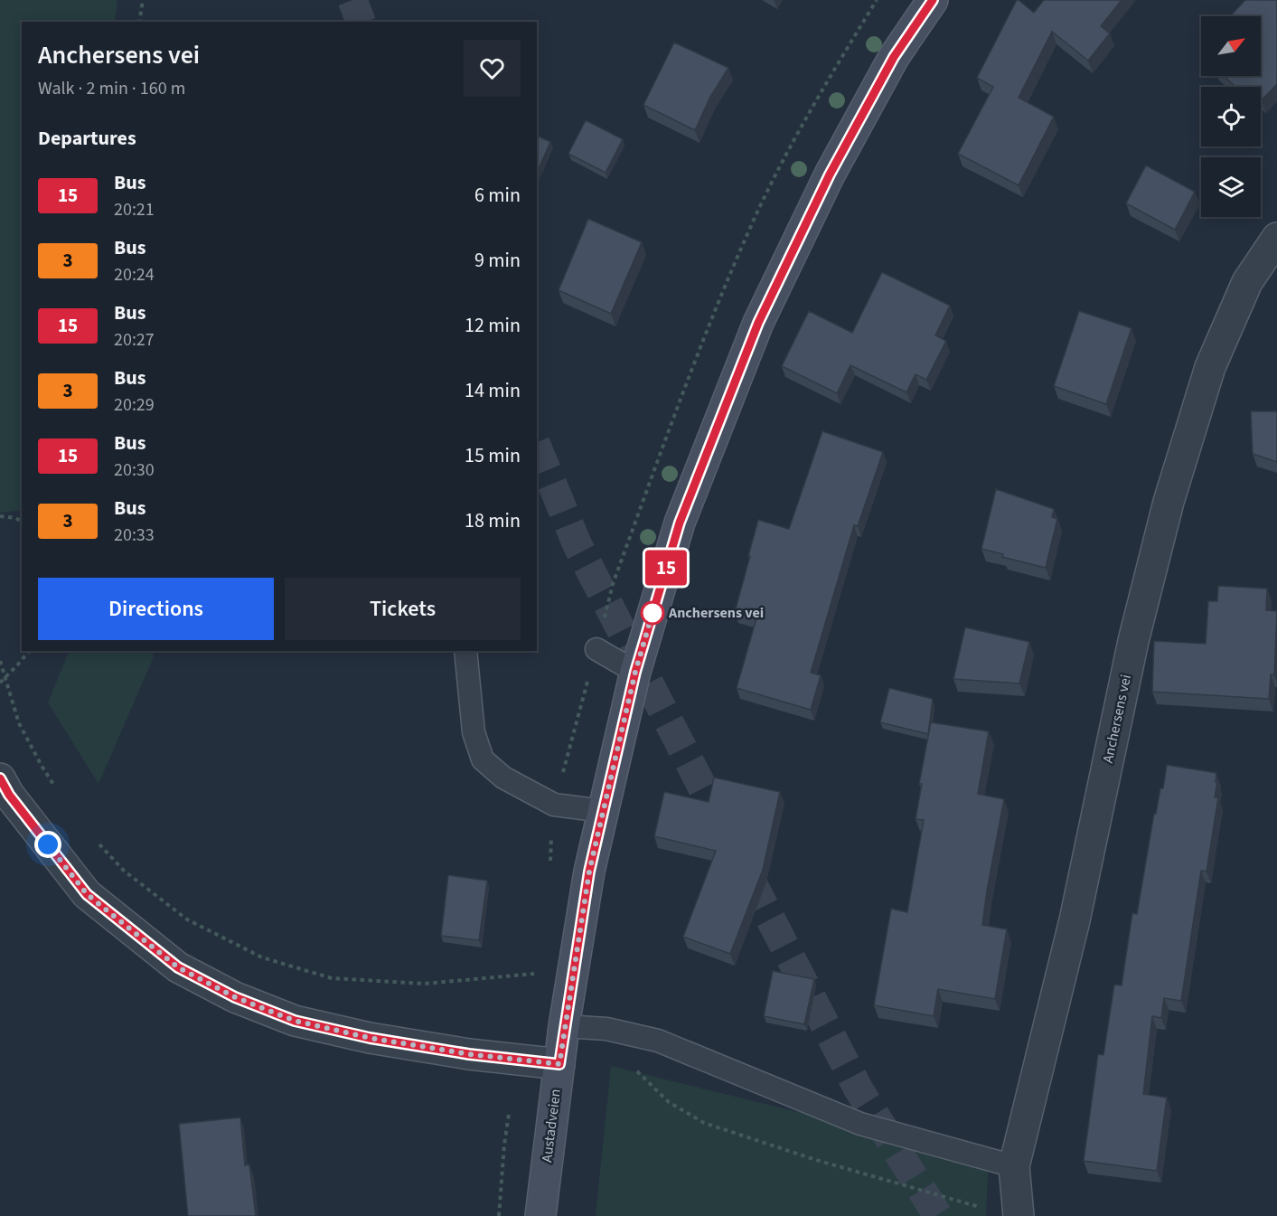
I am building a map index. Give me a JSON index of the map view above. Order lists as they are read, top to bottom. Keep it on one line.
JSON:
{"streets":{"main road":["Austadveien"],"street":["Anchersens vei"]},"places":["Anchersens vei"],"lines":["bus line 15"],"north":"top right","page":{"on_map":"15","heading":[["Anchersens vei","Walk · 2 min · 160 m"],"Departures"],"list":[{"mark":"15","name":"Bus","note":"20:21","value":"6 min"},{"mark":"3","name":"Bus","note":"20:24","value":"9 min"},{"mark":"15","name":"Bus","note":"20:27","value":"12 min"},{"mark":"3","name":"Bus","note":"20:29","value":"14 min"},{"mark":"15","name":"Bus","note":"20:30","value":"15 min"},{"mark":"3","name":"Bus","note":"20:33","value":"18 min"}],"buttons":["Directions","Tickets"]}}
